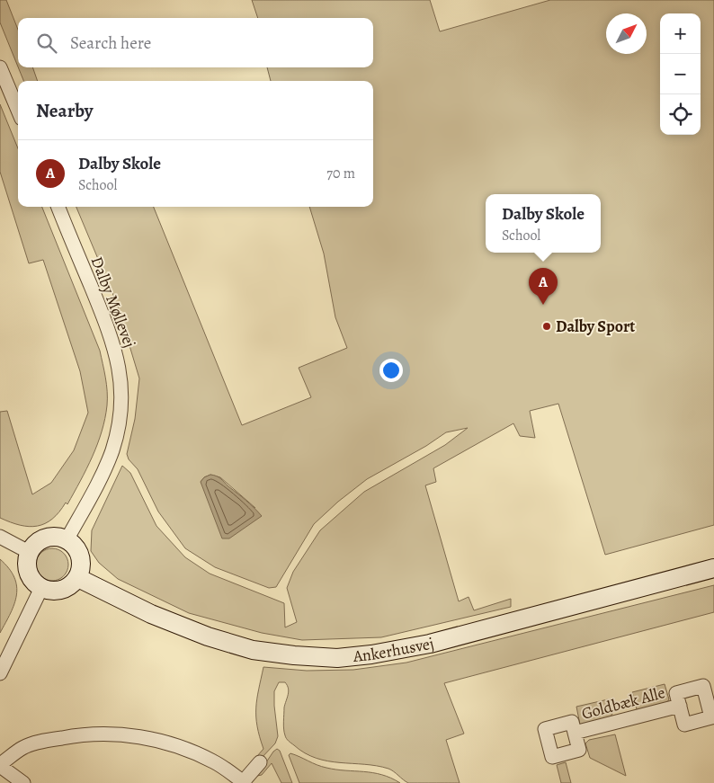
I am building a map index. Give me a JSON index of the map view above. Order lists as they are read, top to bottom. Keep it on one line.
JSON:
{"streets":{"street":["Dalby Møllevej","Ankerhusvej","Goldbæk Alle"]},"crossings":[["Dalby Møllevej","Ankerhusvej"]],"places":["Dalby Sport"],"north":"top right","page":{"map_buttons":["+","−"],"search":"Search here","heading":"Nearby","list":[{"mark":"A","name":"Dalby Skole","note":"School","value":"70 m"}],"popup":["Dalby Skole","School"],"pins":"A"}}
